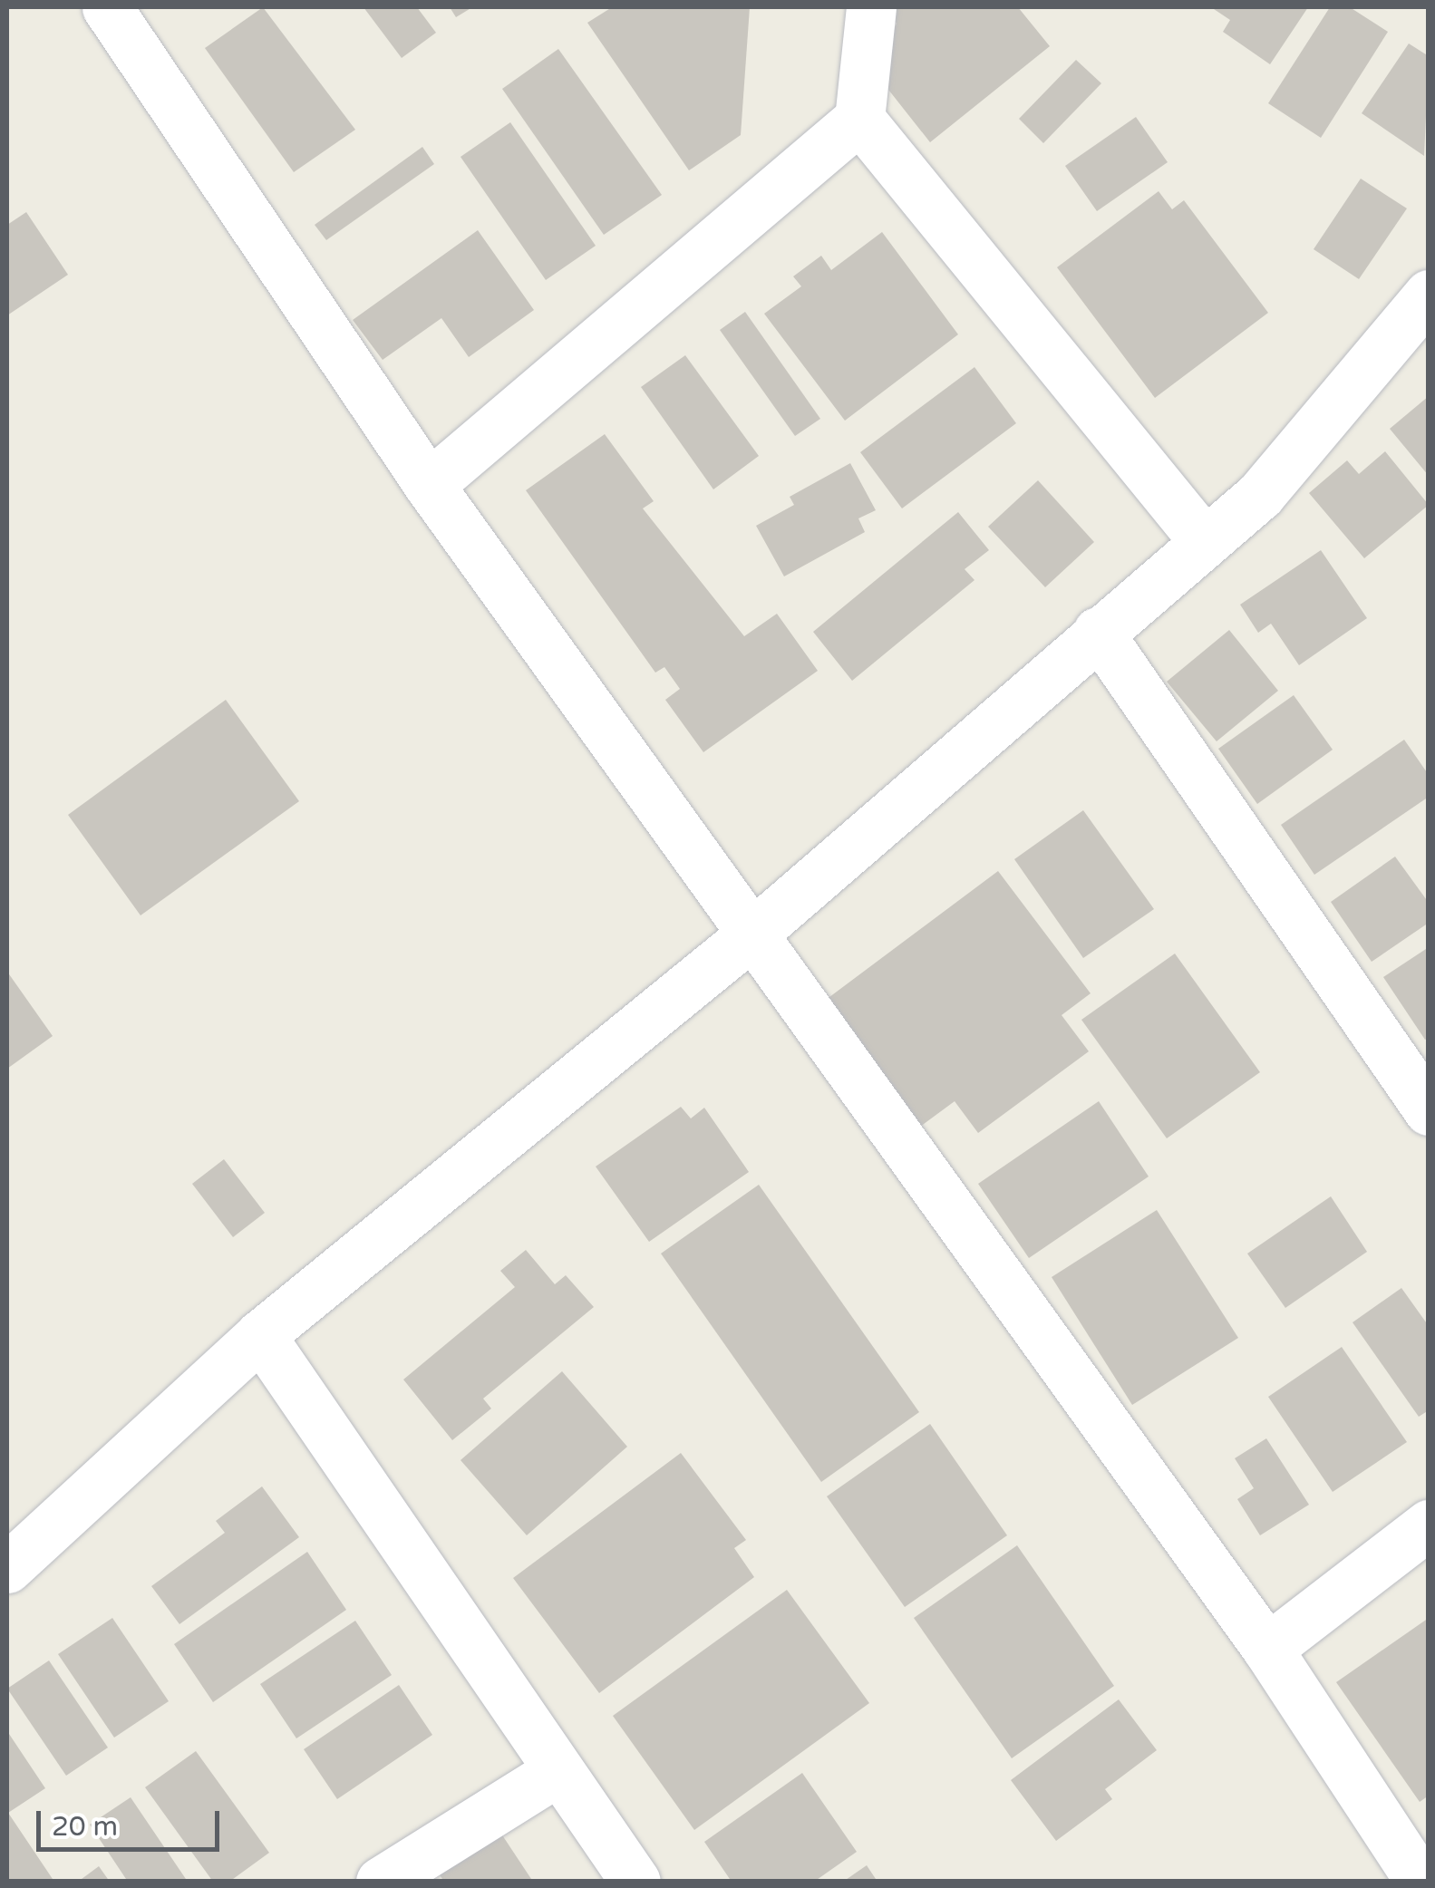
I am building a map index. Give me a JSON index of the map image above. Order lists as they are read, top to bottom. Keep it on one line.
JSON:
{"scale_bar":"20 m"}
